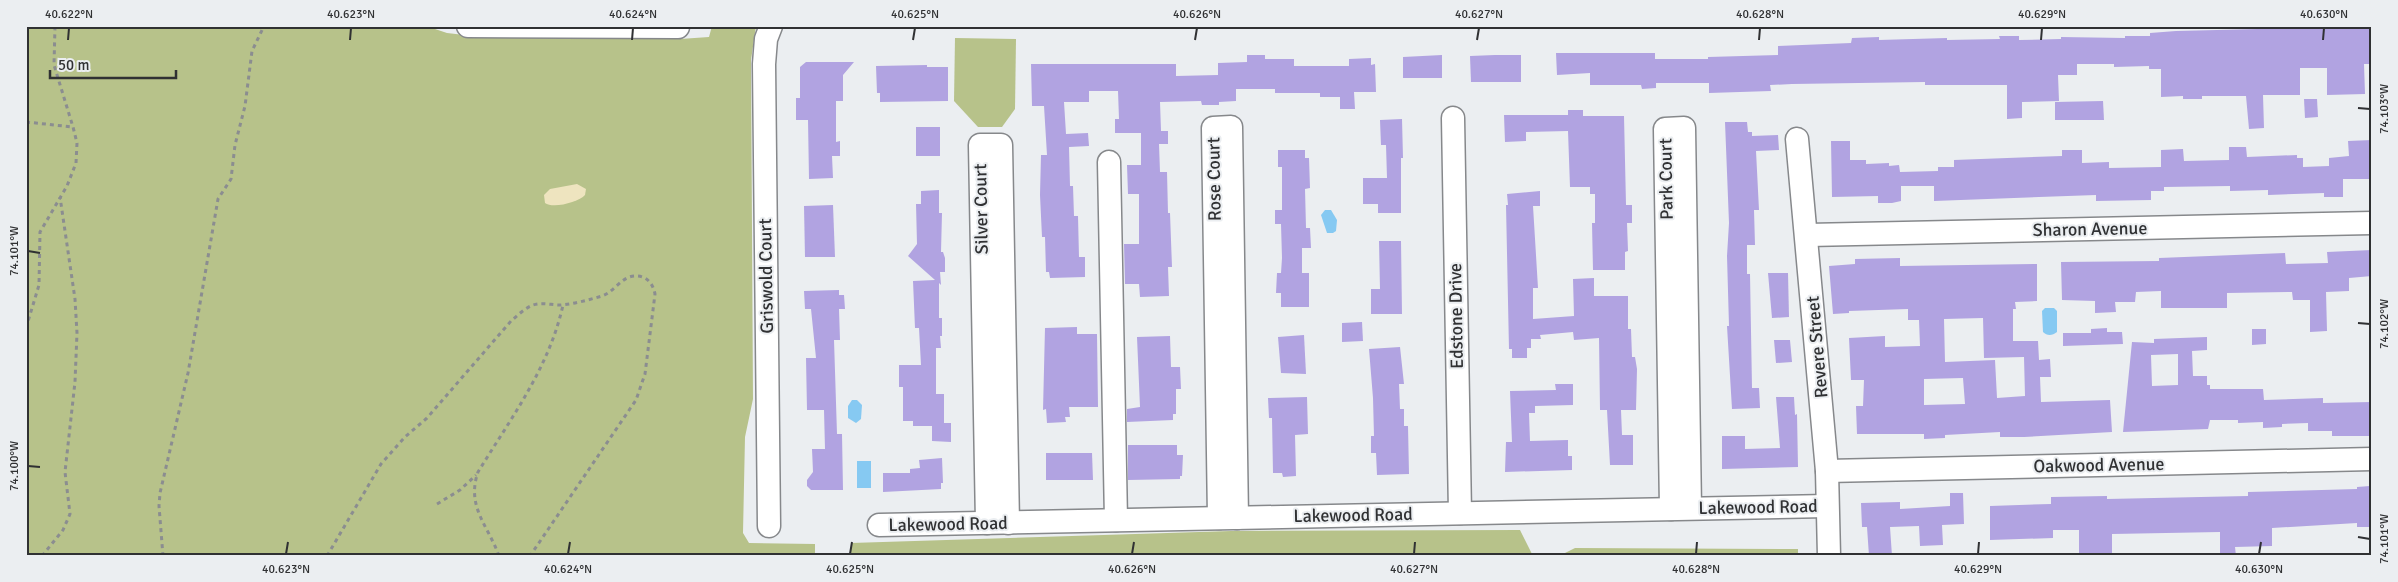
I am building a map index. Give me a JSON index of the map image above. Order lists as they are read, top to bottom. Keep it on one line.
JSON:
{"streets":{"street":["Rose Court","Park Court","Silver Court","Sharon Avenue","Griswold Court","Edstone Drive","Revere Street","Oakwood Avenue","Lakewood Road"]},"crossings":[["Rose Court","Lakewood Road"],["Park Court","Lakewood Road"],["Silver Court","Lakewood Road"],["Sharon Avenue","Revere Street"],["Edstone Drive","Lakewood Road"],["Revere Street","Oakwood Avenue"],["Revere Street","Lakewood Road"]],"scale_bar":"50 m","coordinates":["40.622°N","40.623°N","40.624°N","40.625°N","40.626°N","40.627°N","40.628°N","40.629°N","40.630°N","74.103°W","74.101°W","74.102°W","74.100°W"]}
